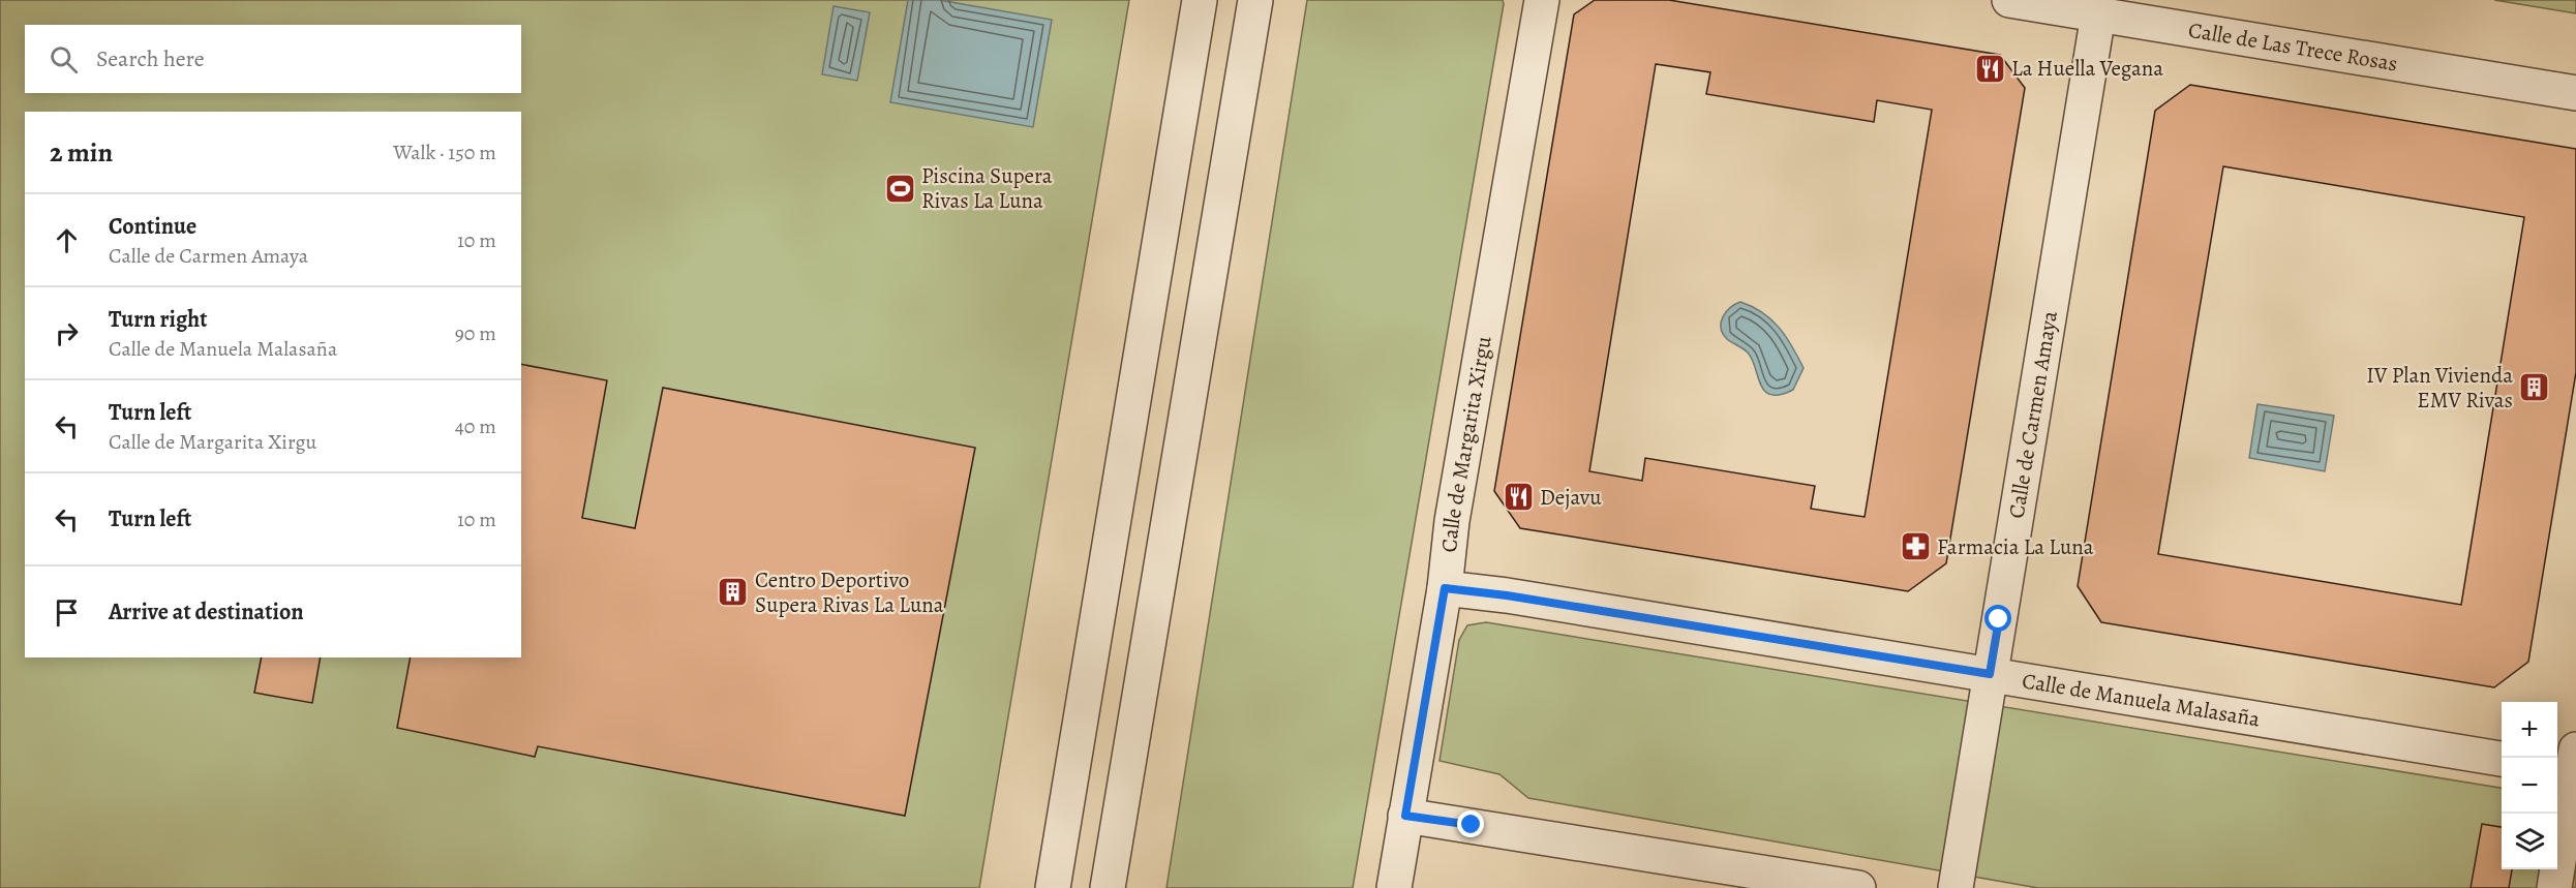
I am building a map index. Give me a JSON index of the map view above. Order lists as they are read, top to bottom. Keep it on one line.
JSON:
{"streets":{"street":["Calle de Las Trece Rosas","Calle de Carmen Amaya","Calle de Margarita Xirgu","Calle de Manuela Malasaña"]},"crossings":[["Calle de Las Trece Rosas","Calle de Carmen Amaya"],["Calle de Carmen Amaya","Calle de Manuela Malasaña"],["Calle de Margarita Xirgu","Calle de Manuela Malasaña"]],"places":{"restaurant":["La Huella Vegana","Dejavu"],"sports":["Piscina Supera Rivas La Luna"],"building":["IV Plan Vivienda EMV Rivas","Centro Deportivo Supera Rivas La Luna"],"pharmacy":["Farmacia La Luna"]},"page":{"search":"Search here","heading":["2 min","Walk · 150 m"],"list":[["Continue","Calle de Carmen Amaya","10 m"],["Turn right","Calle de Manuela Malasaña","90 m"],["Turn left","Calle de Margarita Xirgu","40 m"],["Turn left","10 m"],"Arrive at destination"],"map_buttons":["+","−"]}}
